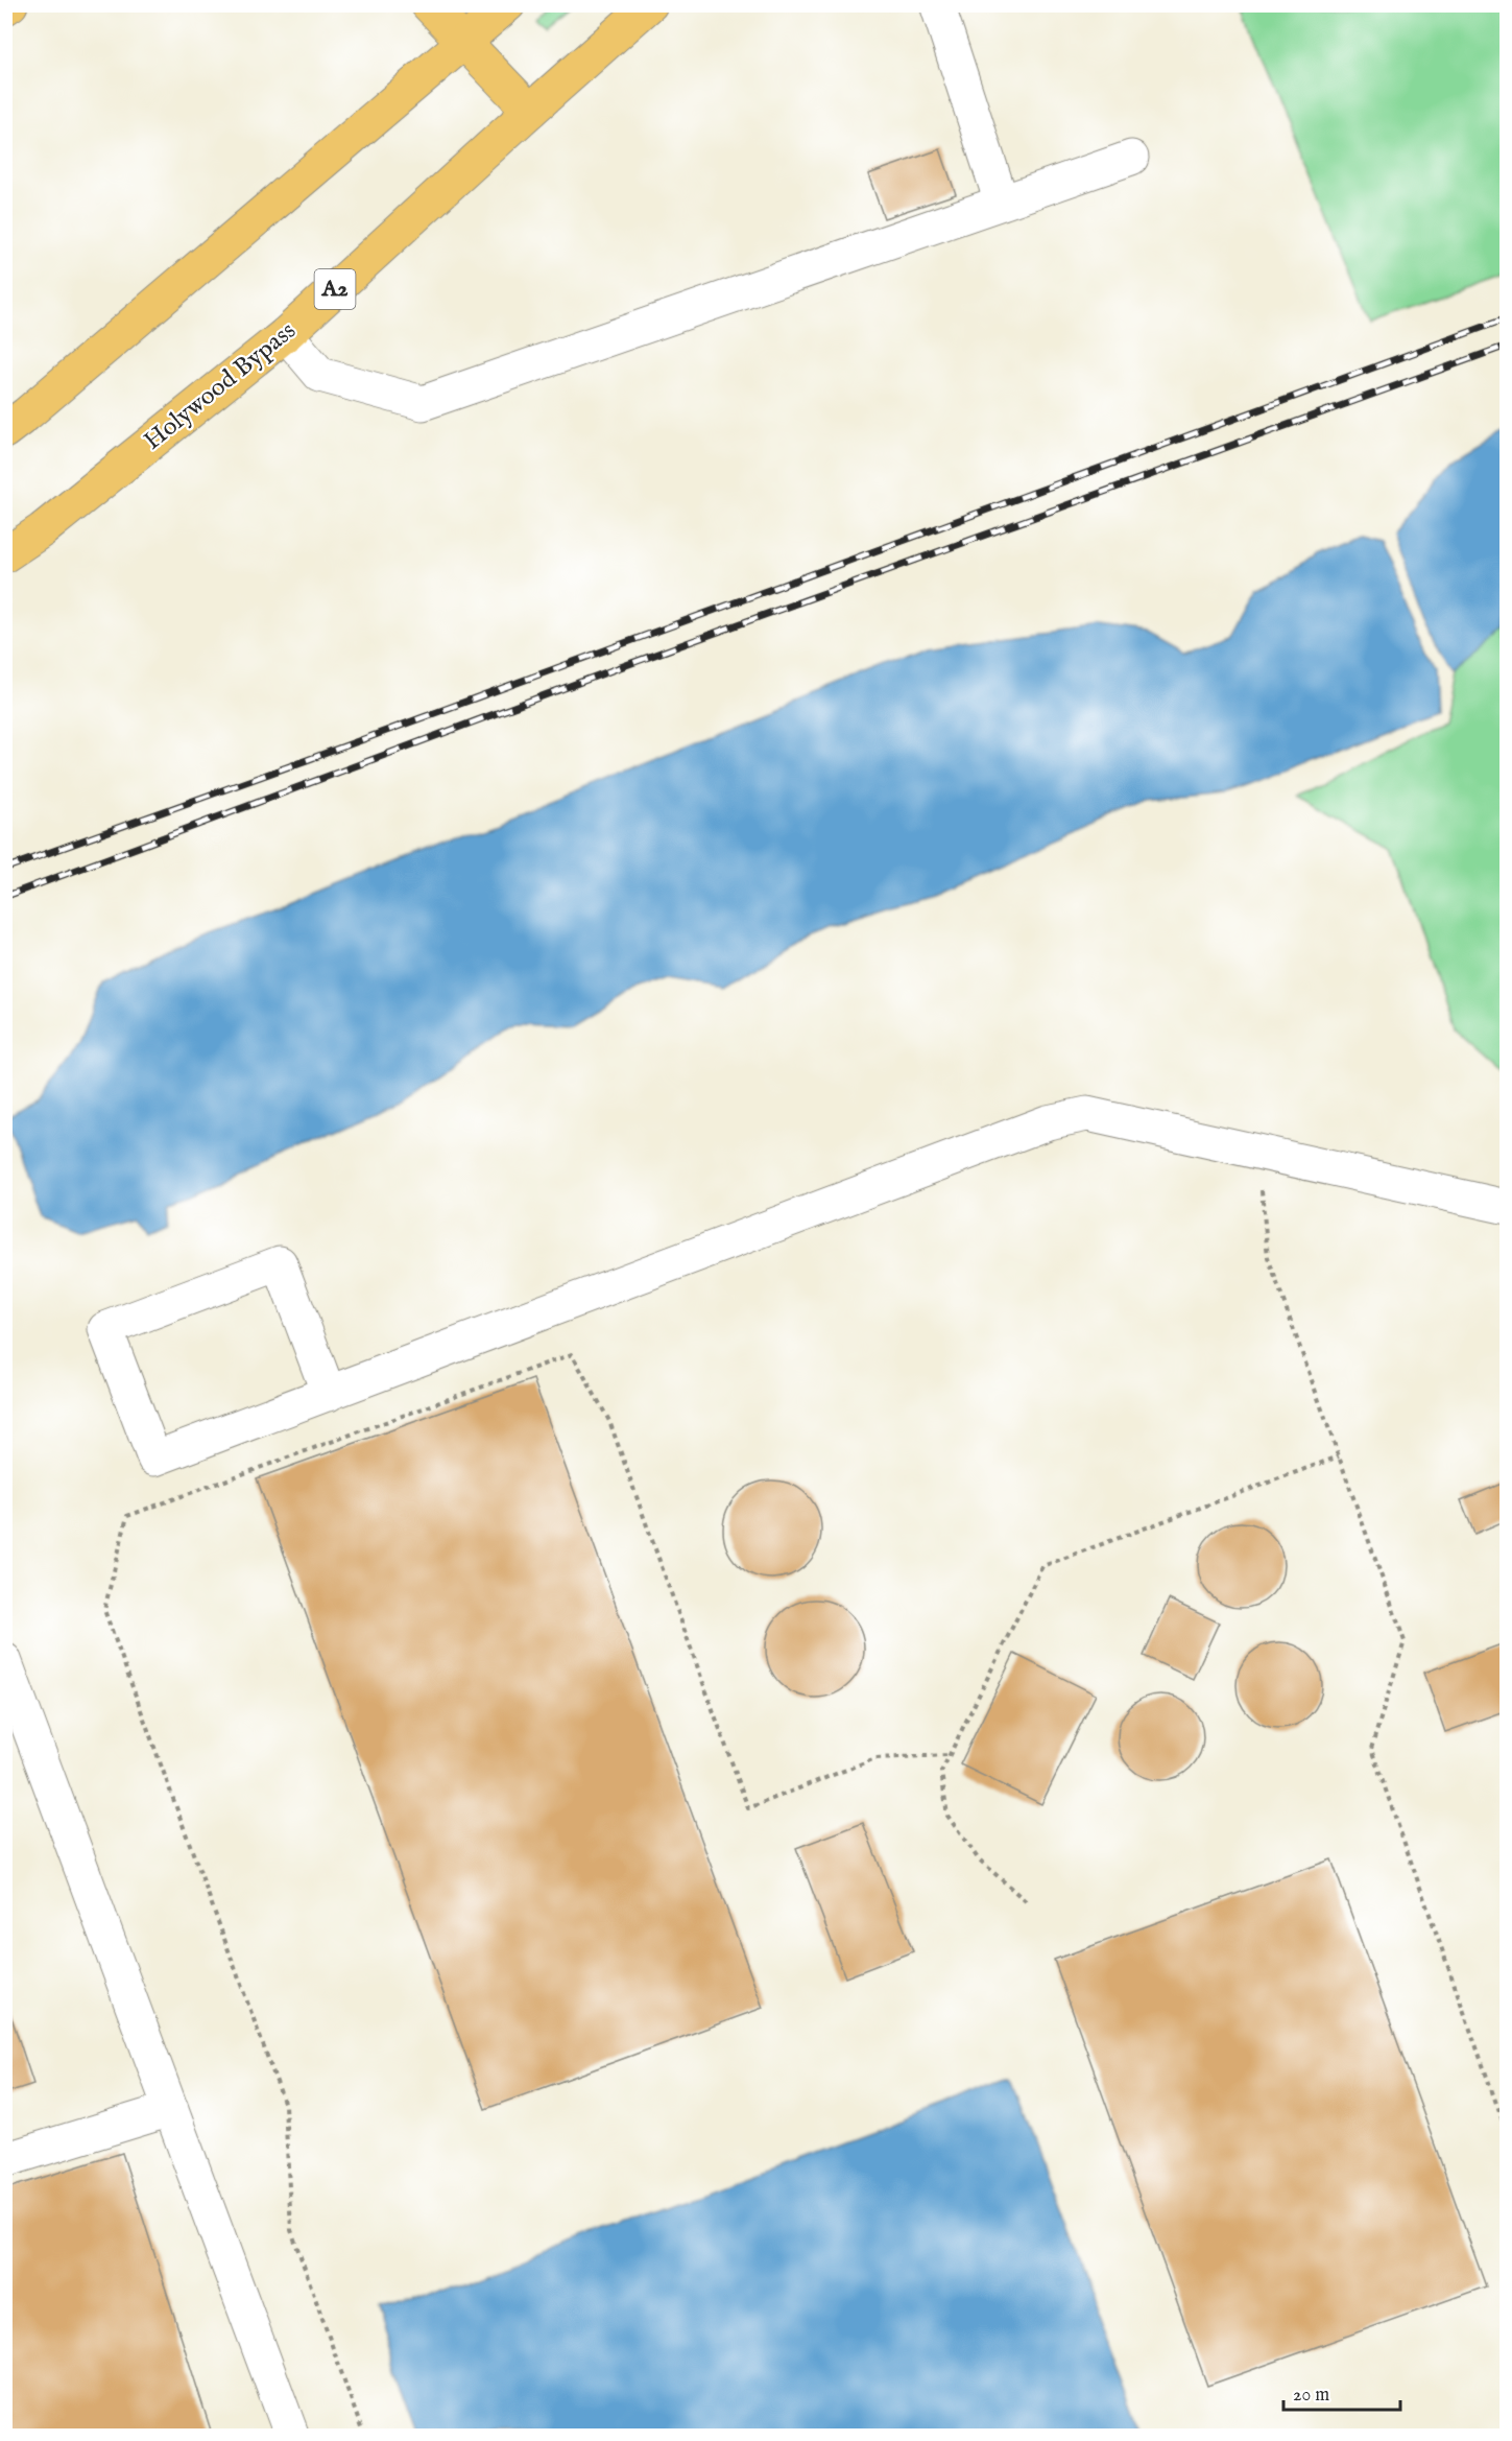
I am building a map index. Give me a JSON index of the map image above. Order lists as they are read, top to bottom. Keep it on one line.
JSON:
{"streets":{"main road":["A2","Holywood Bypass"]},"scale_bar":"20 m"}
